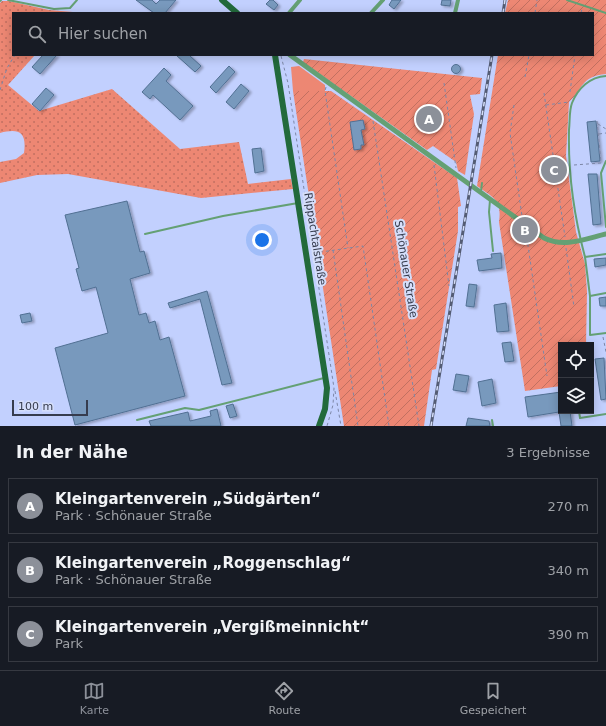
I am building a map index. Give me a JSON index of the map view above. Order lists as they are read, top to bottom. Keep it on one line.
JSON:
{"streets":{"main road":["Rippachtalstraße"],"path":["Schönauer Straße"]},"scale_bar":"100 m","page":{"search":"Hier suchen","pins":["A","C","B"],"scale":"100 m","heading":["In der Nähe","3 Ergebnisse"],"list":[{"mark":"A","name":"Kleingartenverein „Südgärten“","note":"Park · Schönauer Straße","value":"270 m"},{"mark":"B","name":"Kleingartenverein „Roggenschlag“","note":"Park · Schönauer Straße","value":"340 m"},{"mark":"C","name":"Kleingartenverein „Vergißmeinnicht“","note":"Park","value":"390 m"}],"nav":["Karte","Route","Gespeichert"]}}
